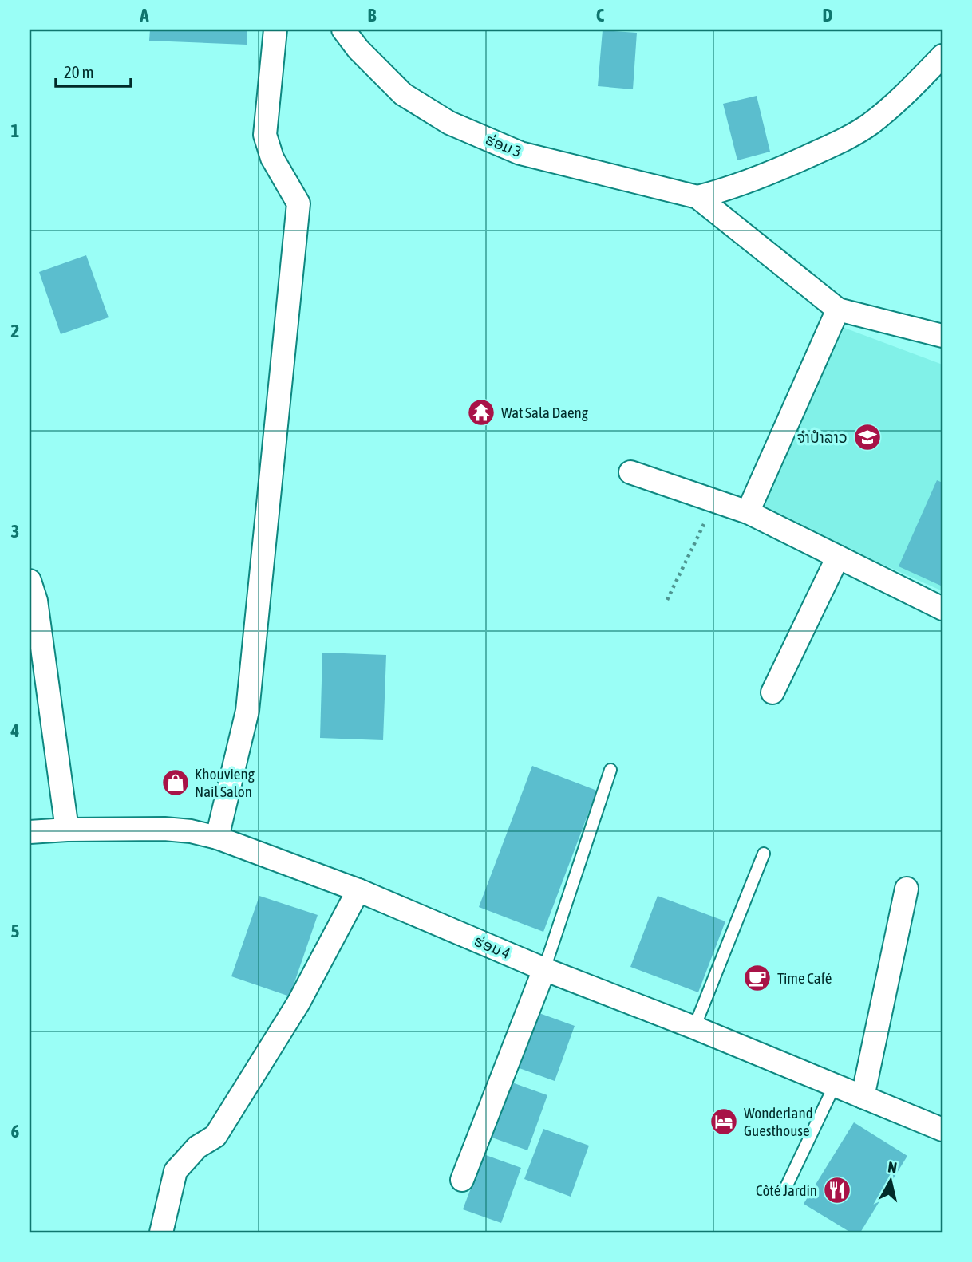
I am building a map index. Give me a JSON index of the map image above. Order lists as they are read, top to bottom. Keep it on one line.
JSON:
{"streets":{"street":["ຮ່ອມ 3","ຮ່ອມ 4"]},"places":{"temple":["Wat Sala Daeng"],"school or university":["ຈຳປຳລາວ"],"shop":["Khouvieng Nail Salon"],"cafe":["Time Café"],"hotel":["Wonderland Guesthouse"],"restaurant":["Côté Jardin"]},"scale_bar":"20 m","north":"top","grid":{"columns":["A","B","C","D"],"rows":["1","2","3","4","5","6"]}}
